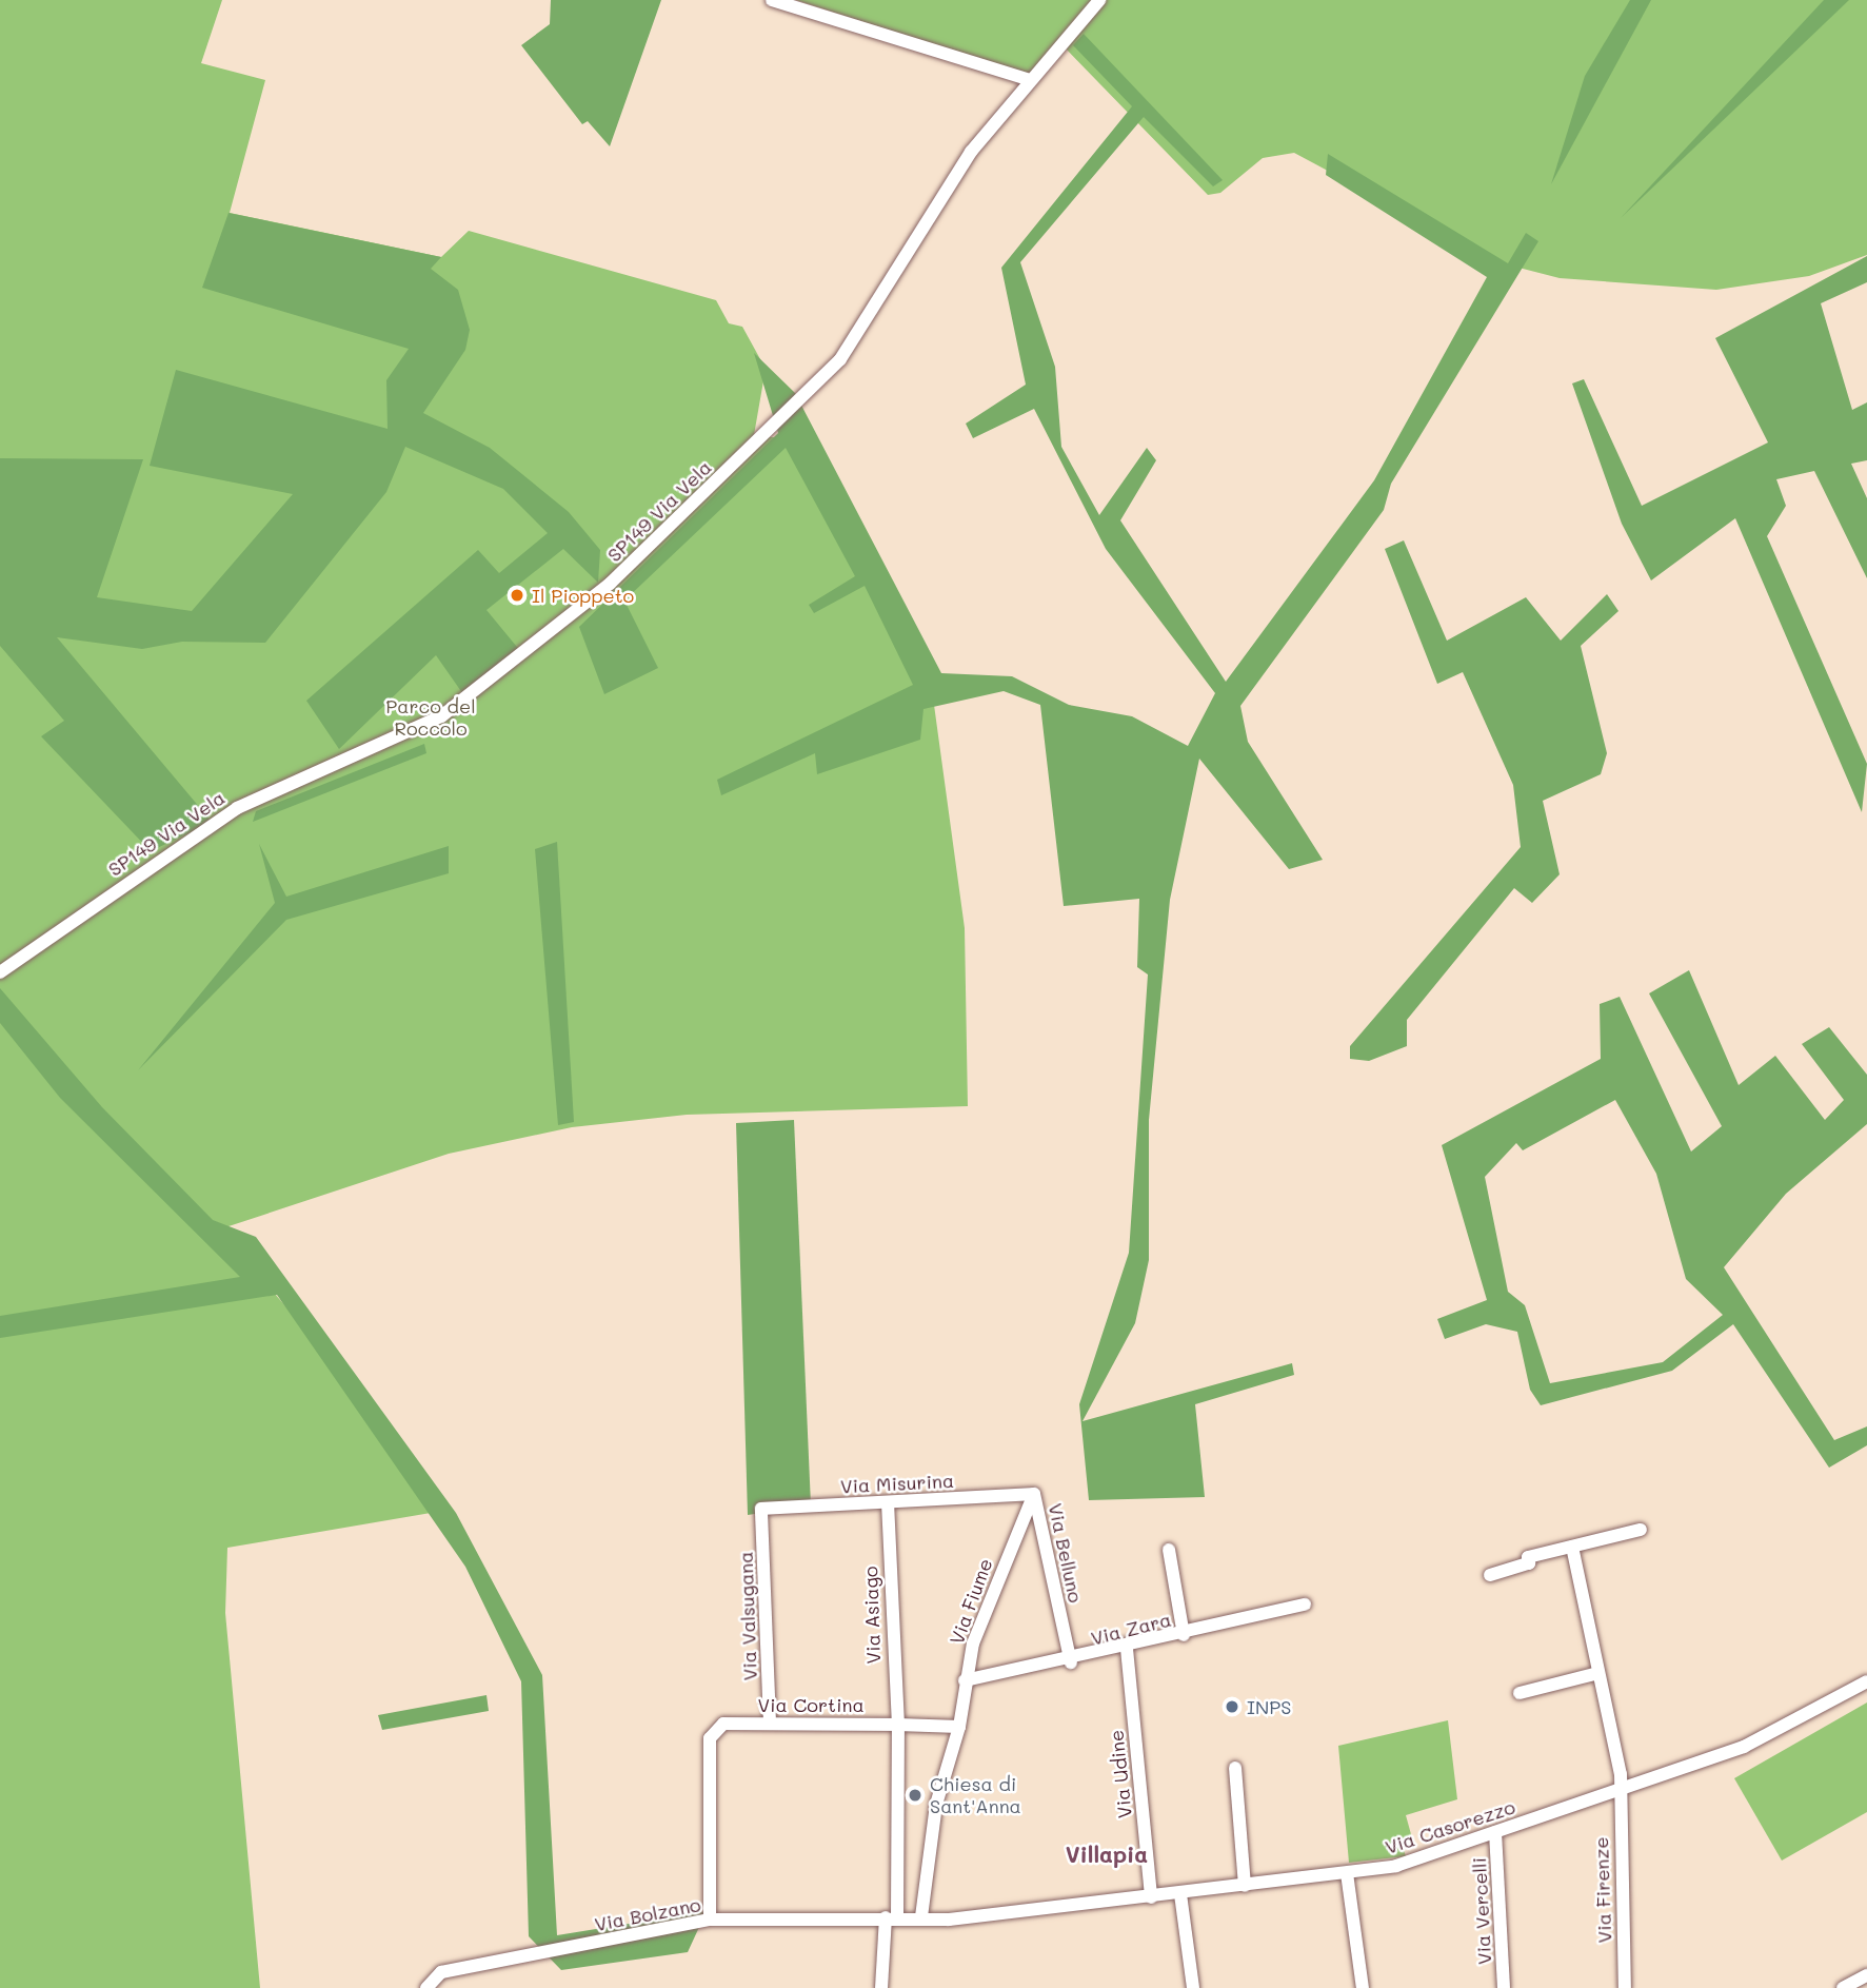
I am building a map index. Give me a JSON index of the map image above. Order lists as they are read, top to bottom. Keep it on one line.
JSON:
{"streets":{"street":["SP149 Via Vela","Via Misurina","Via Belluno","Via Fiume","Via Asiago","Via Valsugana","Via Zara","Via Cortina","Via Udine","Via Casorezzo","Via Firenze","Via Vercelli","Via Bolzano"]},"crossings":[["Via Misurina","Via Belluno"],["Via Misurina","Via Fiume"],["Via Misurina","Via Asiago"],["Via Misurina","Via Valsugana"],["Via Belluno","Via Fiume"],["Via Belluno","Via Zara"],["Via Fiume","Via Zara"],["Via Fiume","Via Cortina"],["Via Fiume","Via Casorezzo"],["Via Asiago","Via Cortina"],["Via Asiago","Via Casorezzo"],["Via Asiago","Via Bolzano"],["Via Valsugana","Via Cortina"],["Via Zara","Via Udine"],["Via Cortina","Via Bolzano"],["Via Udine","Via Casorezzo"],["Via Casorezzo","Via Firenze"],["Via Casorezzo","Via Vercelli"],["Via Casorezzo","Via Bolzano"]],"districts":["Villapia"],"parks":["Parco del Roccolo"],"places":["Il Pioppeto","INPS","Chiesa di Sant'Anna"]}
